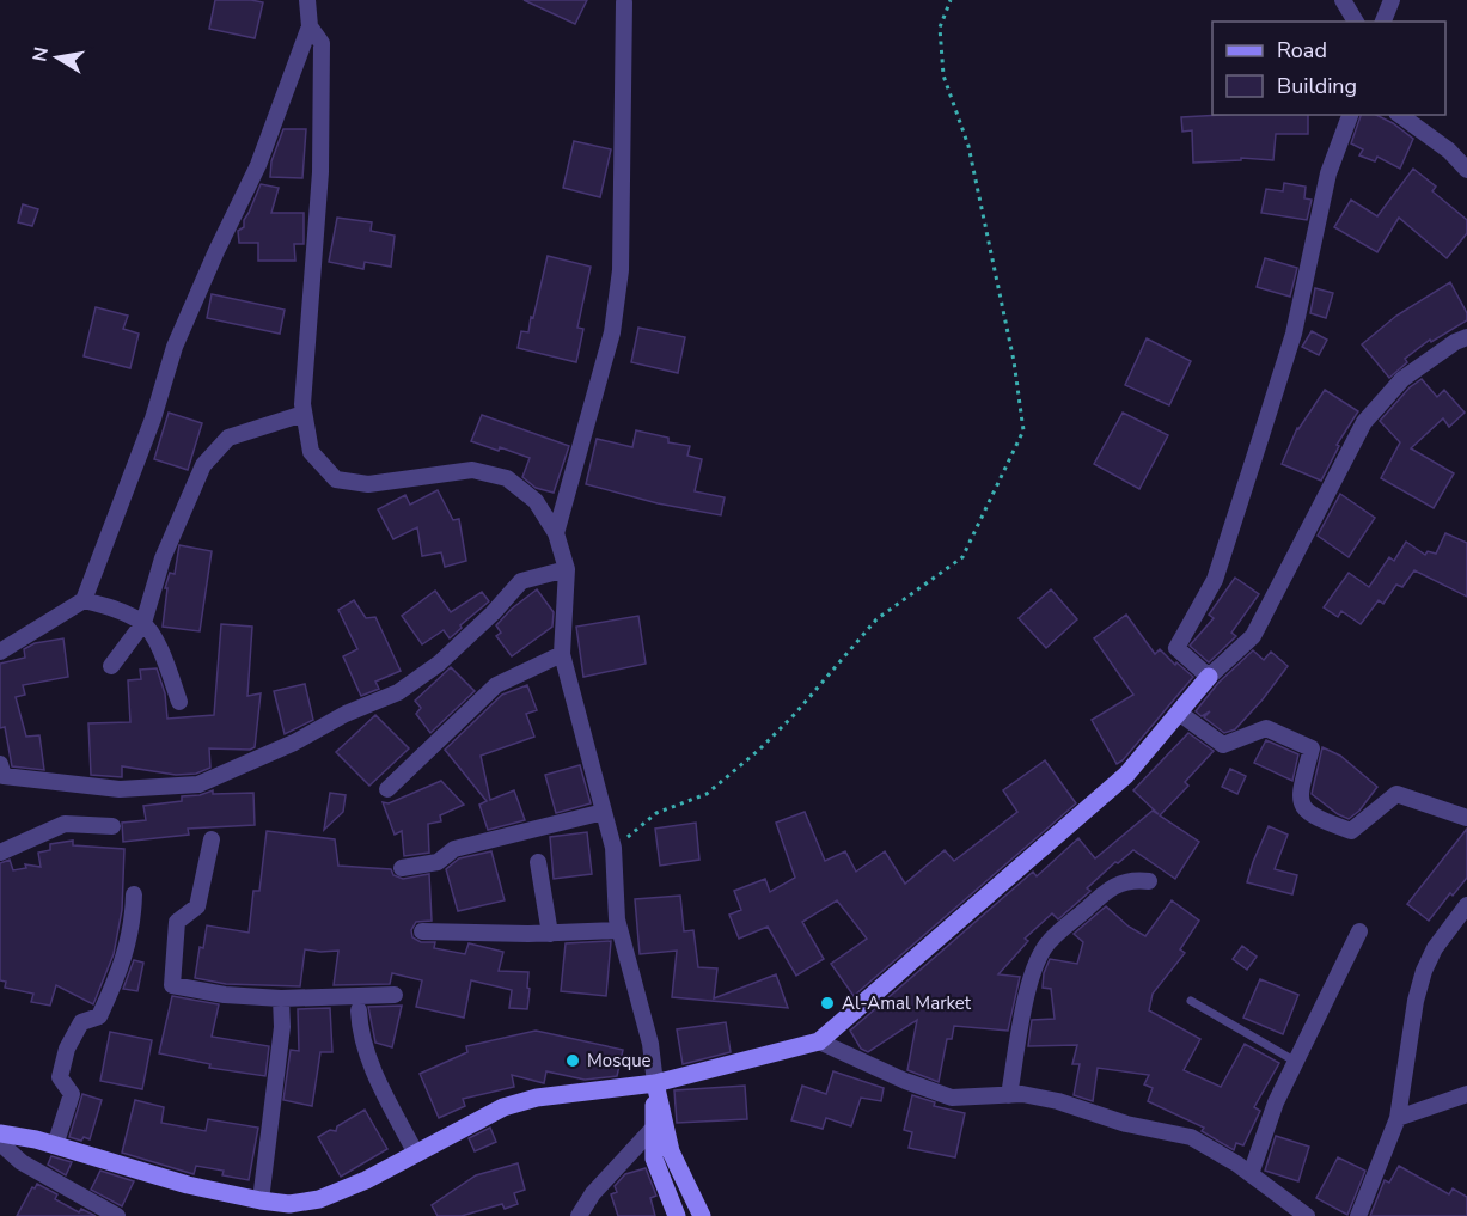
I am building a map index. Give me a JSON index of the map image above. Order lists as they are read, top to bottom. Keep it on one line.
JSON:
{"places":["Al-Amal Market","Mosque"],"legend":["Road","Building"],"north":"left"}
